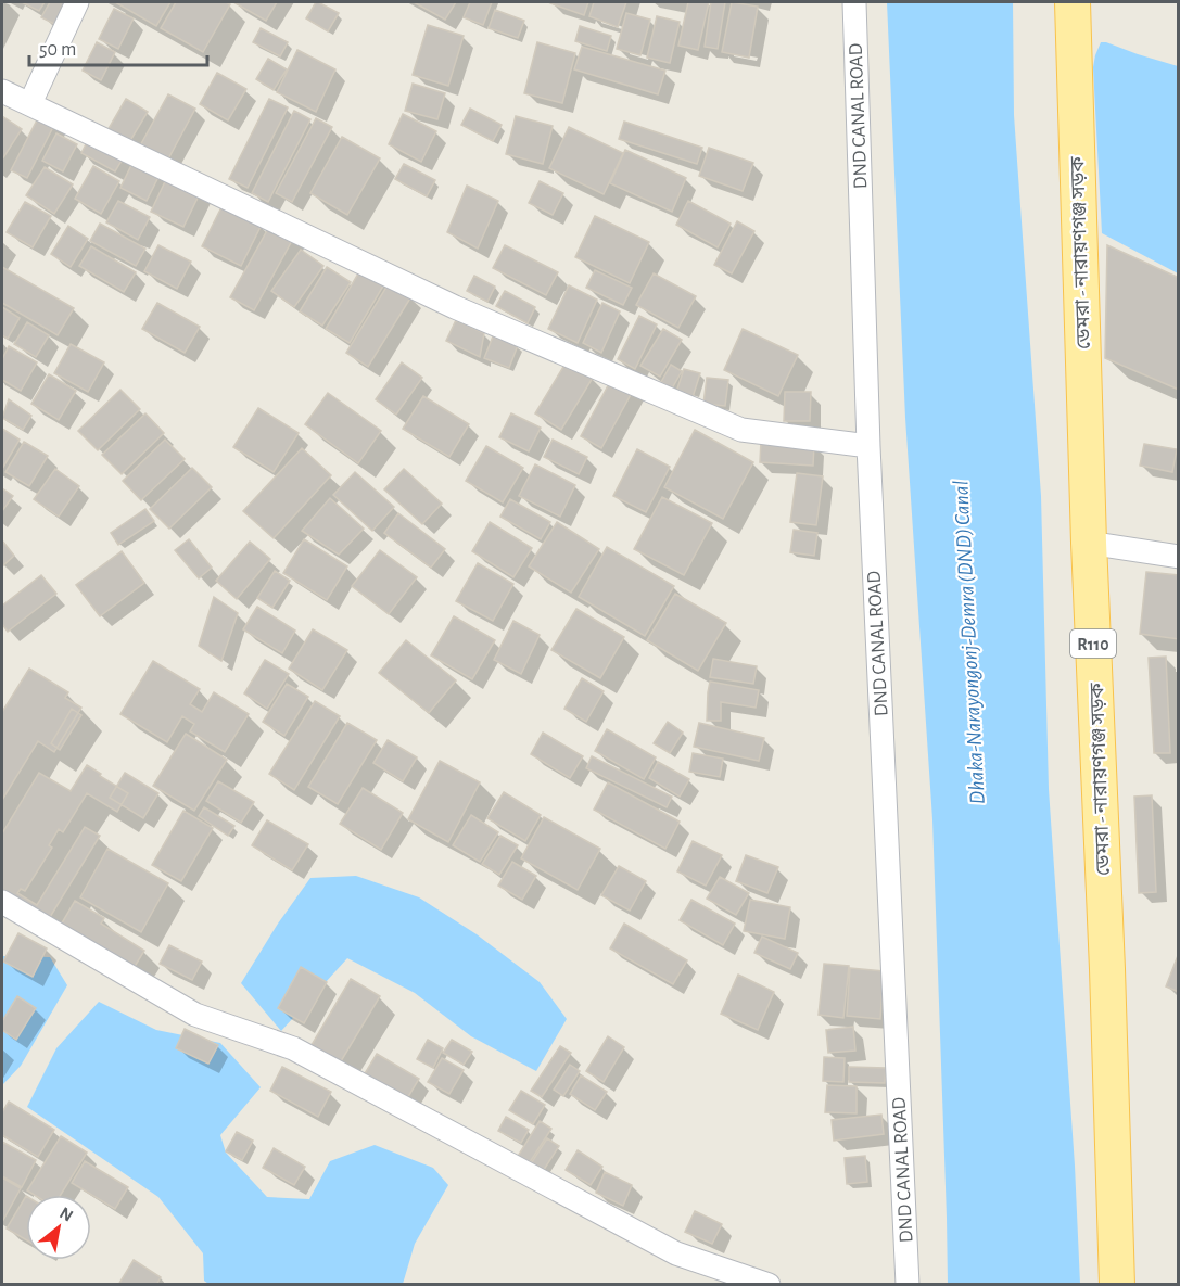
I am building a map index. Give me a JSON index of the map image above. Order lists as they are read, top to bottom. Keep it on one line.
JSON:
{"streets":{"main road":["ডেমরা - নারায়ণগঞ্জ সড়ক","R110"],"street":["DND CANAL ROAD"]},"water":["Dhaka-Narayongonj-Demra (DND) Canal"],"scale_bar":"50 m","north":"top right"}
